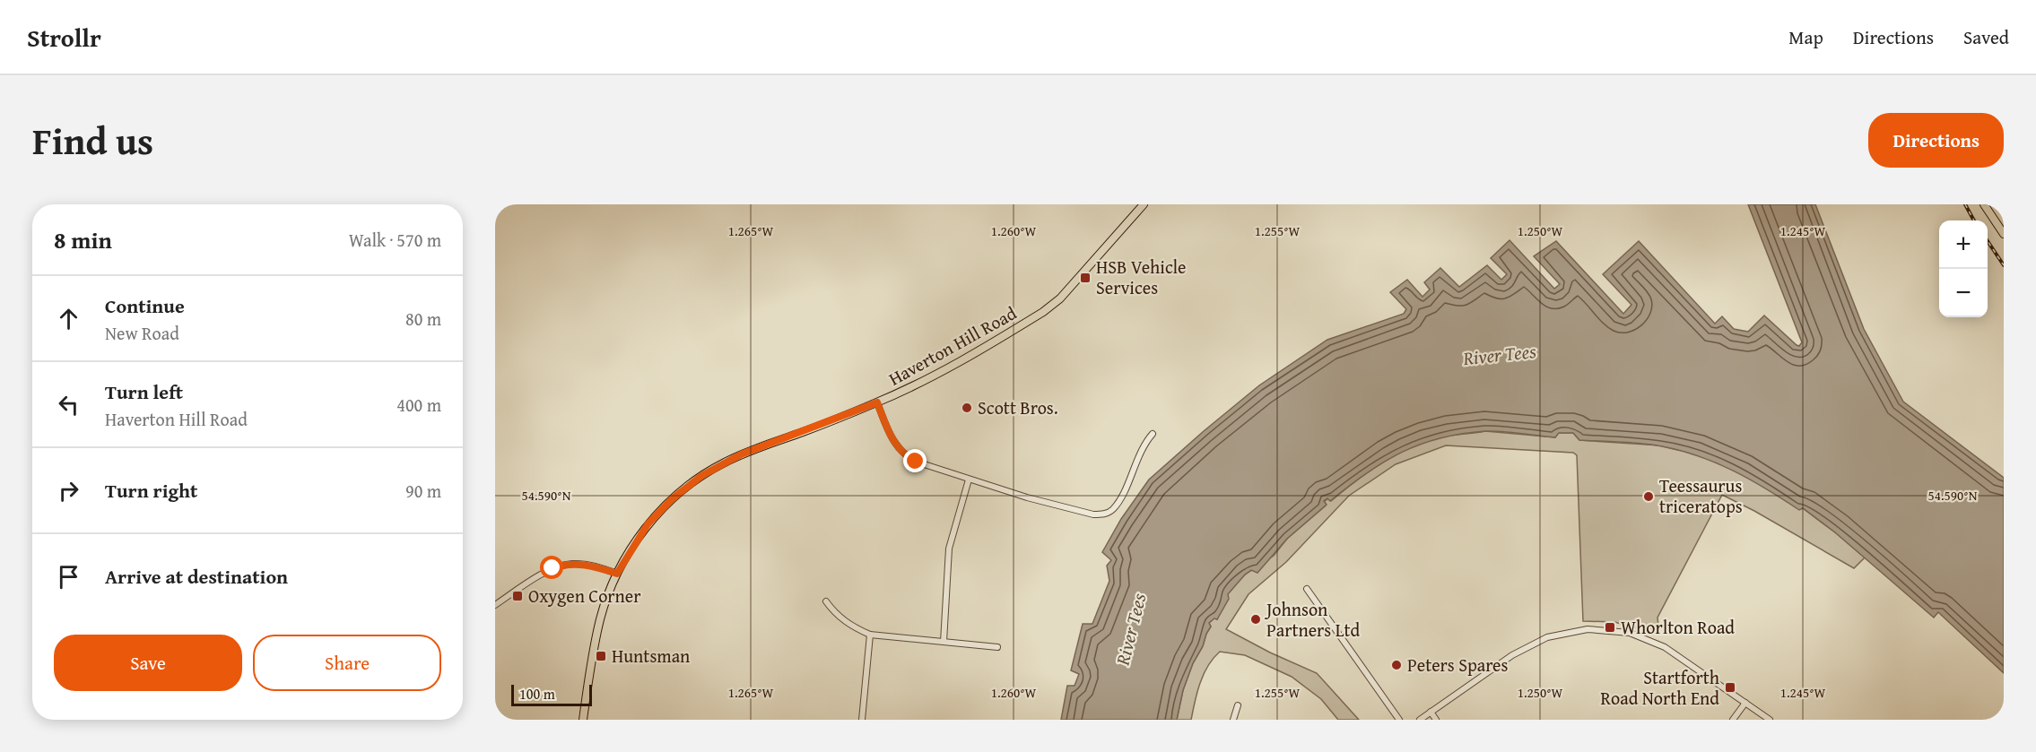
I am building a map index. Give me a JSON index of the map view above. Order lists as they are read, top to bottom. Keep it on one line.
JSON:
{"streets":{"main road":["Haverton Hill Road"]},"water":["River Tees"],"places":{"transit":["HSB Vehicle Services","Oxygen Corner","Whorlton Road","Huntsman","Startforth Road North End"],"other":["Scott Bros.","Teessaurus triceratops","Johnson Partners Ltd","Peters Spares"]},"scale_bar":"100 m","page":{"header":"Strollr","nav":["Map","Directions","Saved"],"title":"Find us","buttons":["Directions",["Save","Share"]],"heading":["8 min","Walk · 570 m"],"map_buttons":["+","−"],"list":[["Continue","New Road","80 m"],["Turn left","Haverton Hill Road","400 m"],["Turn right","90 m"],"Arrive at destination"],"scale":"100 m"},"coordinates":["1.265°W","1.260°W","1.255°W","1.250°W","1.245°W","54.590°N"]}
